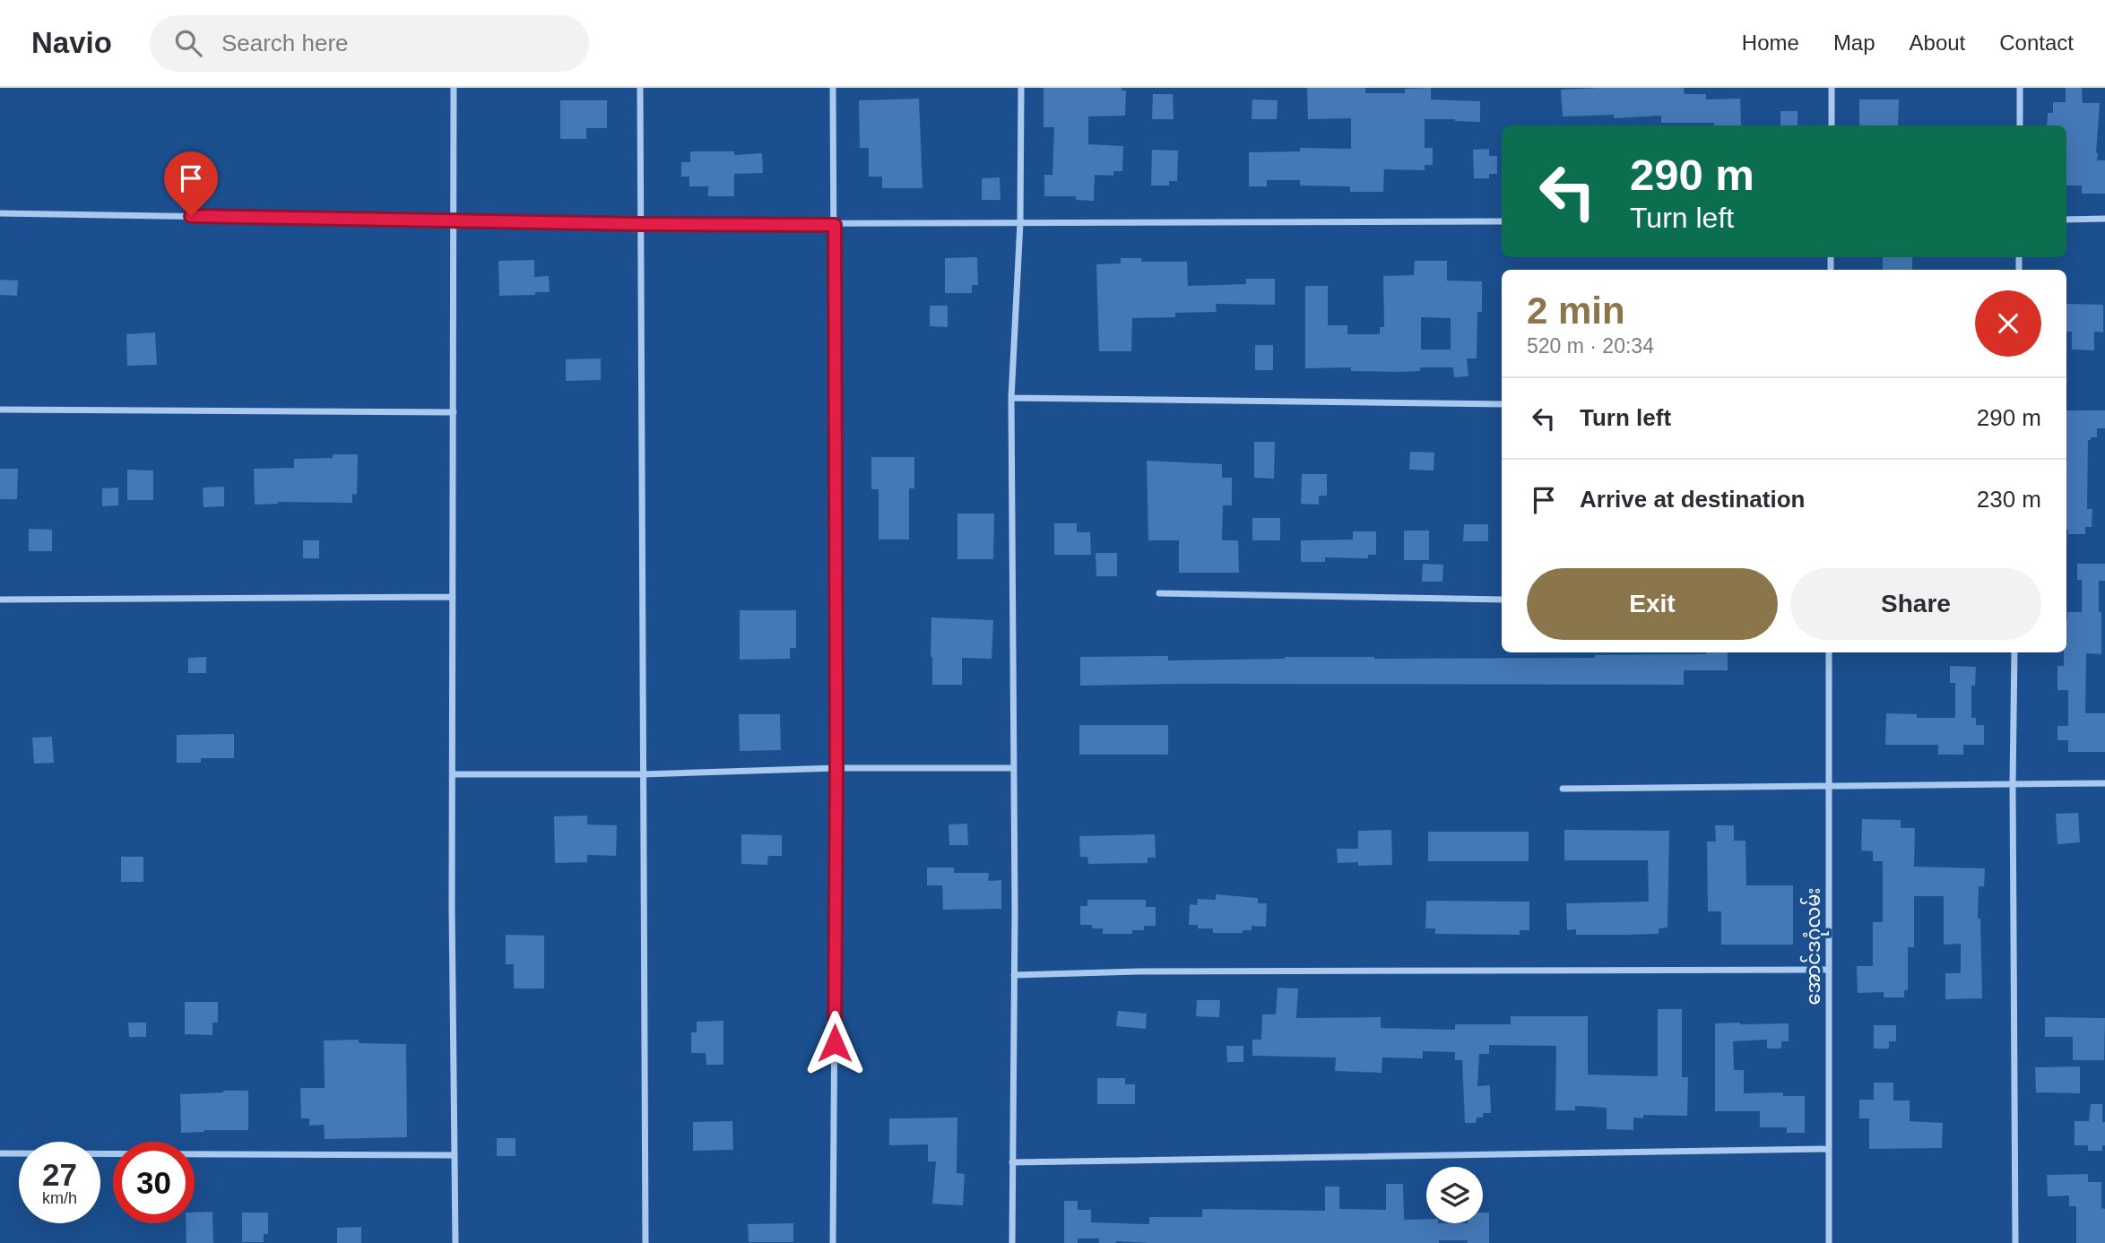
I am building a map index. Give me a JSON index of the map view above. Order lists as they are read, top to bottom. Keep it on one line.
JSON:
{"streets":{"street":["အောင်ဒဂုံလမ်း"]},"page":{"header":"Navio","search":"Search here","nav":["Home","Map","About","Contact"],"turn":["290 m","Turn left"],"heading":["2 min","520 m · 20:34"],"list":[{"name":"Turn left","value":"290 m"},{"name":"Arrive at destination","value":"230 m"}],"buttons":["Exit","Share"],"speed":"27 km/h","limit":"30"}}
